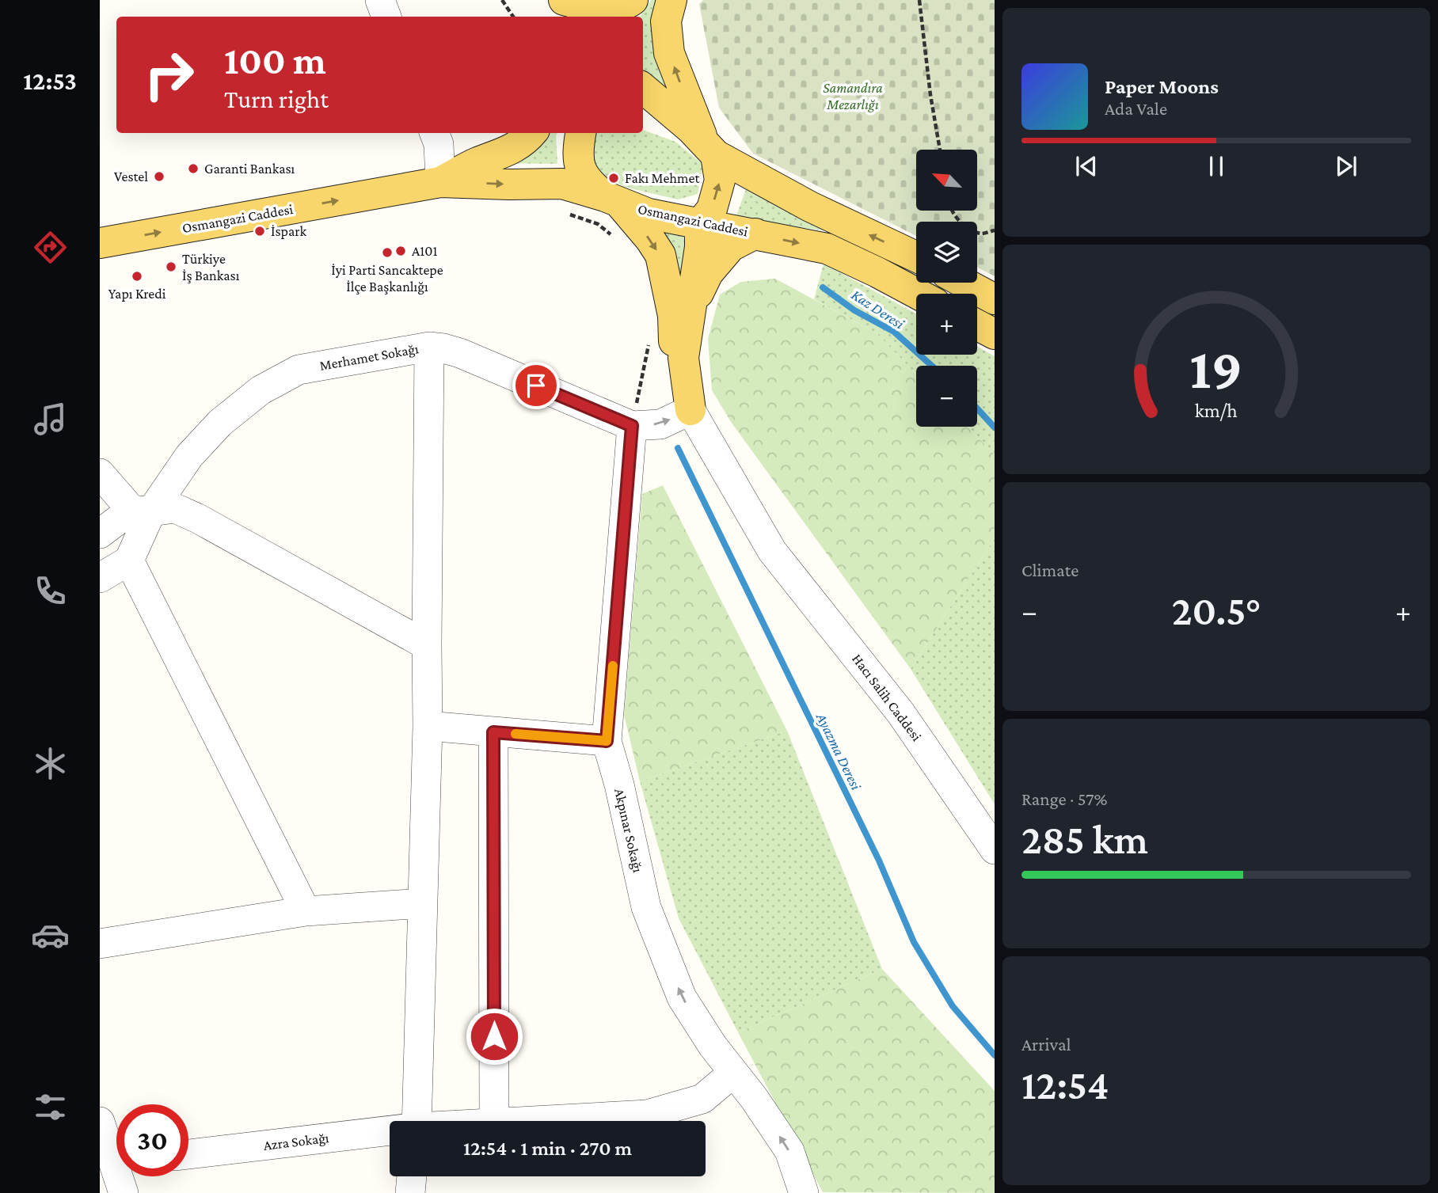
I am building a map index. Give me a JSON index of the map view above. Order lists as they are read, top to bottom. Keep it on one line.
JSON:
{"streets":{"main road":["Osmangazi Caddesi"],"street":["Merhamet Sokağı","Hacı Salih Caddesi","Akpınar Sokağı","Azra Sokağı"]},"crossings":[["Merhamet Sokağı","Akpınar Sokağı"],["Akpınar Sokağı","Azra Sokağı"]],"one_way":["Osmangazi Caddesi"],"water":["Kaz Deresi","Ayazma Deresi"],"parks":["Samandıra Mezarlığı"],"places":["Garanti Bankası","Vestel","Fakı Mehmet","İspark","A101","İyi Parti Sancaktepe İlçe Başkanlığı","Türkiye İş Bankası","Yapı Kredi"],"north":"top left","page":{"tabs":"12:53","turn":["100 m","Turn right"],"song":["Paper Moons","Ada Vale"],"map_buttons":["+","−"],"tile":["Climate",["Range · 57%","285 km"],["Arrival","12:54"]],"heat":["−","20.5°","+"],"limit":"30","trip":"12:54 · 1 min · 270 m","gauge":["19","km/h"]}}
